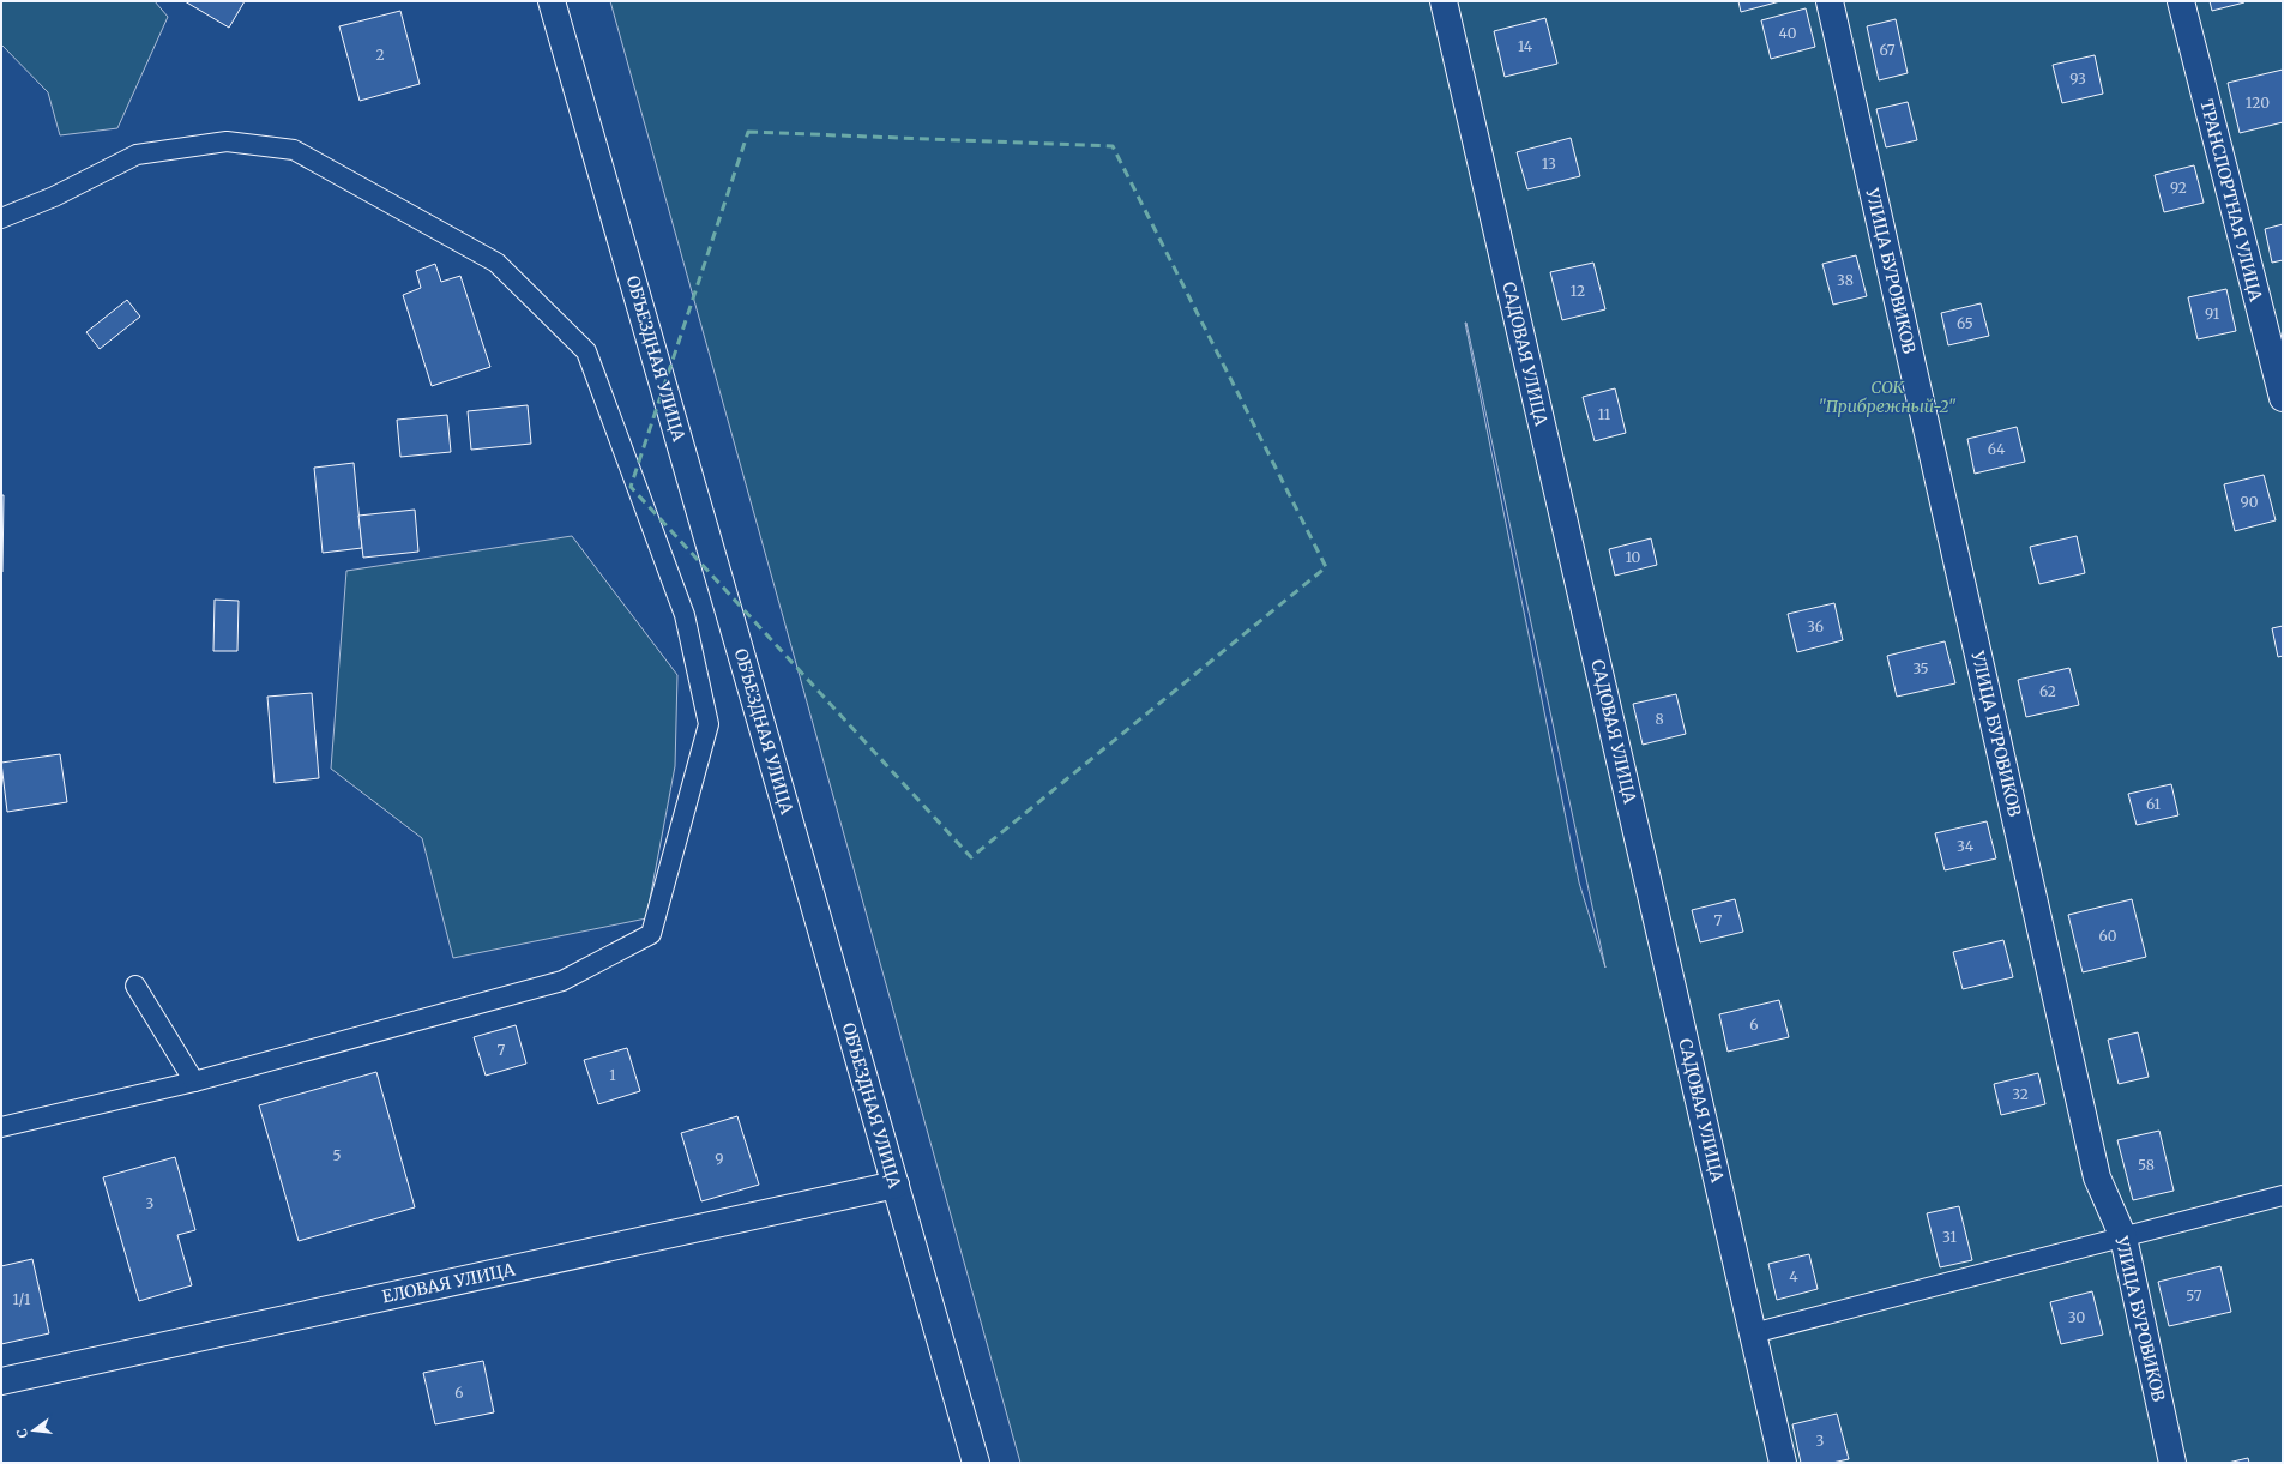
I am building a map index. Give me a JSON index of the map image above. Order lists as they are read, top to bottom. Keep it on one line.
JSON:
{"streets":{"street":["ТРАНСПОРТНАЯ УЛИЦА","УЛИЦА БУРОВИКОВ","САДОВАЯ УЛИЦА","ОБЪЕЗДНАЯ УЛИЦА","ЕЛОВАЯ УЛИЦА"]},"crossings":[["ОБЪЕЗДНАЯ УЛИЦА","ЕЛОВАЯ УЛИЦА"]],"parks":["СОК \"Прибрежный-2\""],"house_numbers":["40","14","67","2","93","120","13","92","38","12","91","65","11","64","90","10","36","35","62","8","61","34","7","60","6","7","1","32","5","9","58","3","31","4","57","1/1","30","6","3"],"north":"left"}
